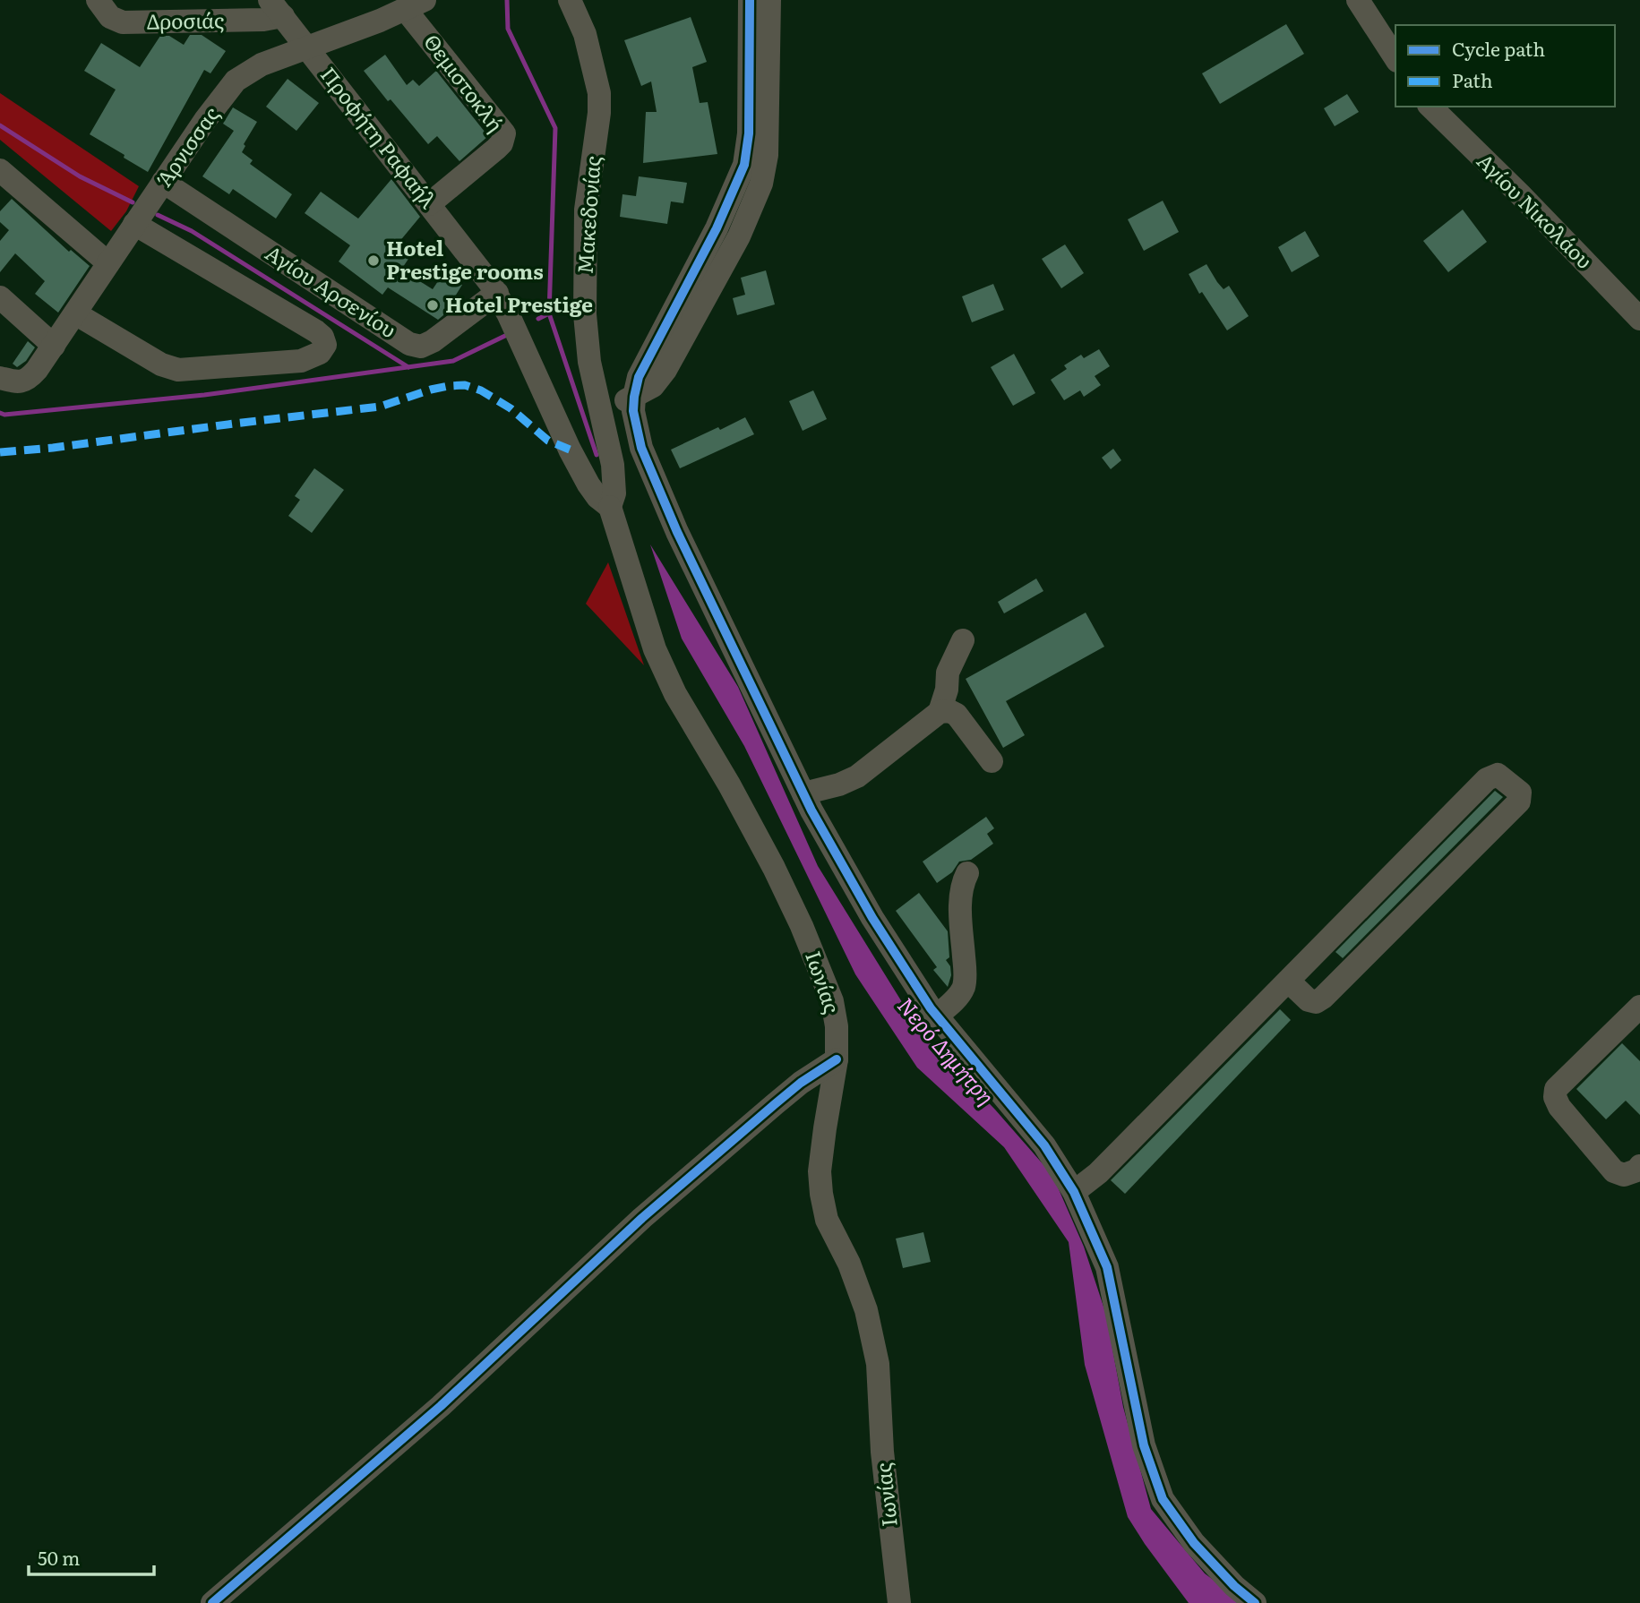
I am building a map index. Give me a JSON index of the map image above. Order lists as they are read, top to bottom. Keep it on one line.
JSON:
{"streets":{"street":["Δροσιάς","Θεμιστοκλή","Προφήτη Ραφαήλ","Άρνισσας","Αγίου Νικολάου","Μακεδονίας","Αγίου Αρσενίου","Ιωνίας"]},"crossings":[["Δροσιάς","Προφήτη Ραφαήλ"],["Θεμιστοκλή","Προφήτη Ραφαήλ"],["Θεμιστοκλή","Άρνισσας"],["Προφήτη Ραφαήλ","Άρνισσας"],["Προφήτη Ραφαήλ","Μακεδονίας"],["Προφήτη Ραφαήλ","Αγίου Αρσενίου"],["Προφήτη Ραφαήλ","Ιωνίας"],["Άρνισσας","Αγίου Αρσενίου"],["Μακεδονίας","Ιωνίας"]],"water":["Νερό Δημήτρη"],"places":["Hotel Prestige rooms","Hotel Prestige"],"legend":["Cycle path","Path"],"scale_bar":"50 m"}
